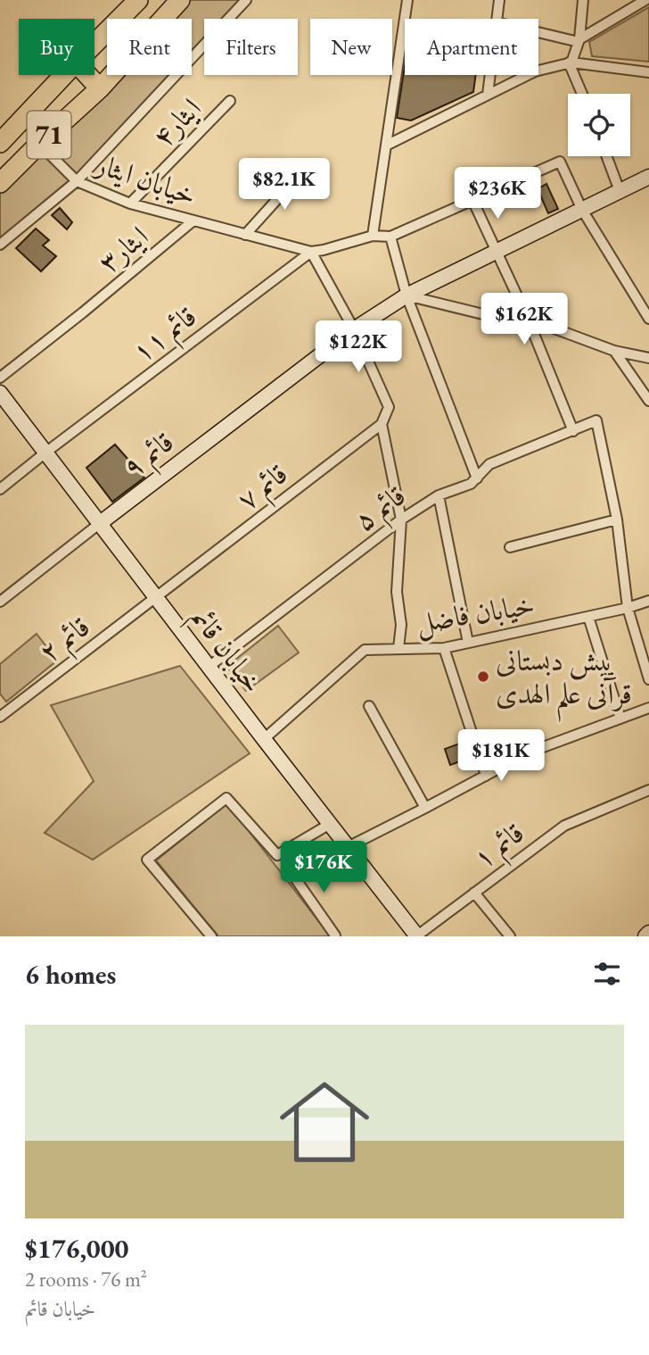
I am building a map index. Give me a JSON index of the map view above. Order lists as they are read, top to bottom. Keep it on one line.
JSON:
{"streets":{"highway":["71"],"street":["ایثار۴","خیابان ایثار","ایثار۳","قائم ۱۱","قائم ۹","قائم ۷","قائم ۵","خیابان فاضل","قائم ۲","خیابان قائم","قائم ۱"]},"crossings":[["ایثار۴","خیابان ایثار"],["71","خیابان ایثار"],["خیابان ایثار","ایثار۳"],["خیابان ایثار","قائم ۱۱"],["قائم ۱۱","خیابان قائم"],["قائم ۹","قائم ۷"],["قائم ۹","خیابان قائم"],["قائم ۷","قائم ۲"],["قائم ۷","خیابان قائم"],["قائم ۵","خیابان قائم"],["خیابان فاضل","خیابان قائم"],["قائم ۲","خیابان قائم"],["خیابان قائم","قائم ۱"]],"places":["پیش دبستانی قرآنی علم الهدی"],"page":{"chip":["Buy","Rent","Filters","New","Apartment"],"price":["$82.1K","$236K","$162K","$122K","$181K","$176K"],"heading":"6 homes","list":[{"name":"$176,000","note":"2 rooms · 76 m² · خیابان قائم"}]}}
